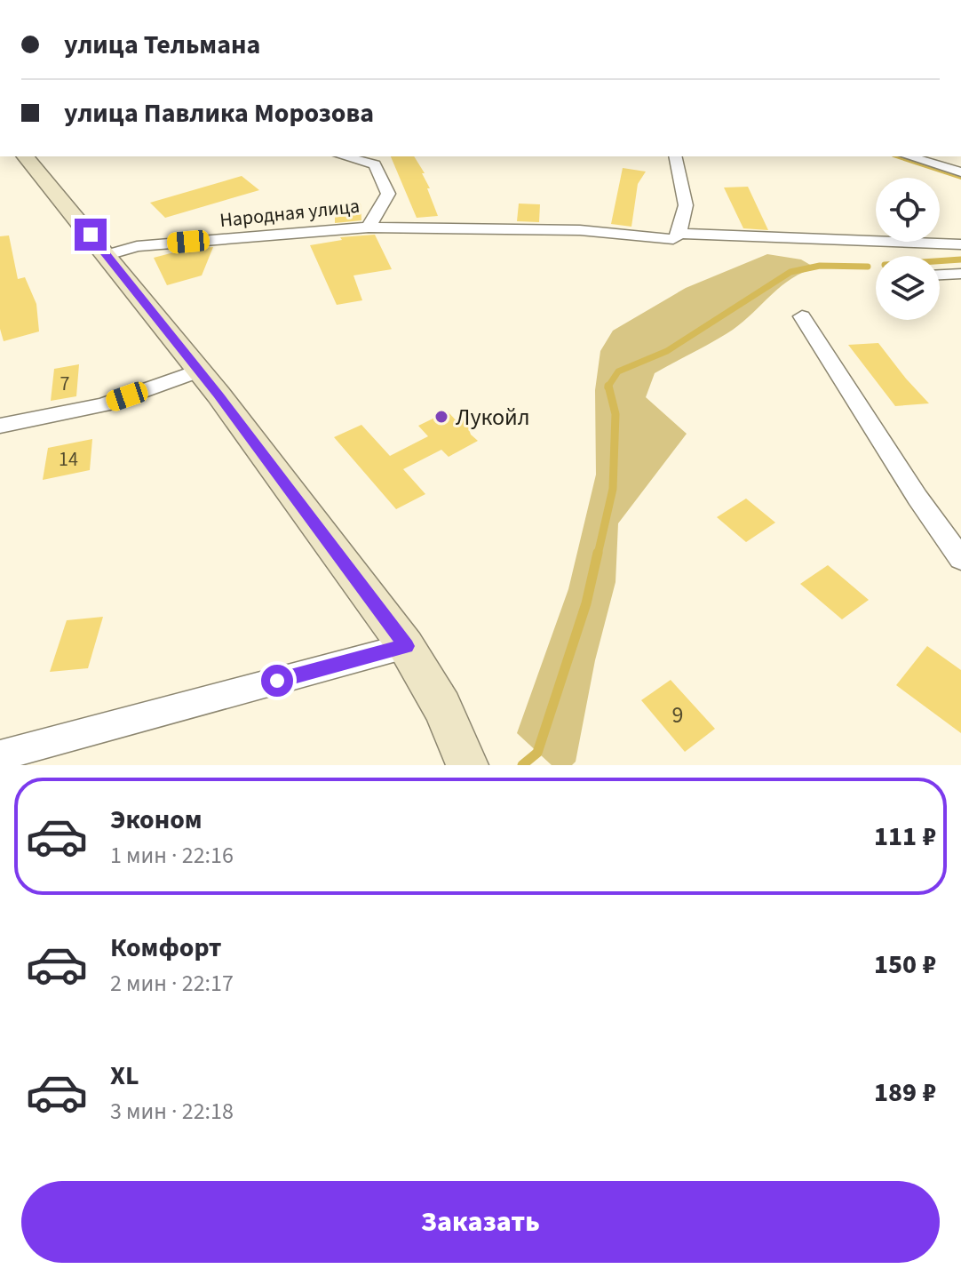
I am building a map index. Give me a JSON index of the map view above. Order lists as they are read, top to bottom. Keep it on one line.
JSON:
{"streets":{"street":["Народная улица"]},"places":["Лукойл"],"house_numbers":["7","14","9"],"page":{"banner":["улица Тельмана","улица Павлика Морозова"],"list":[{"name":"Эконом","note":"1 мин · 22:16","value":"111 ₽"},{"name":"Комфорт","note":"2 мин · 22:17","value":"150 ₽"},{"name":"XL","note":"3 мин · 22:18","value":"189 ₽"}],"buttons":"Заказать"}}
